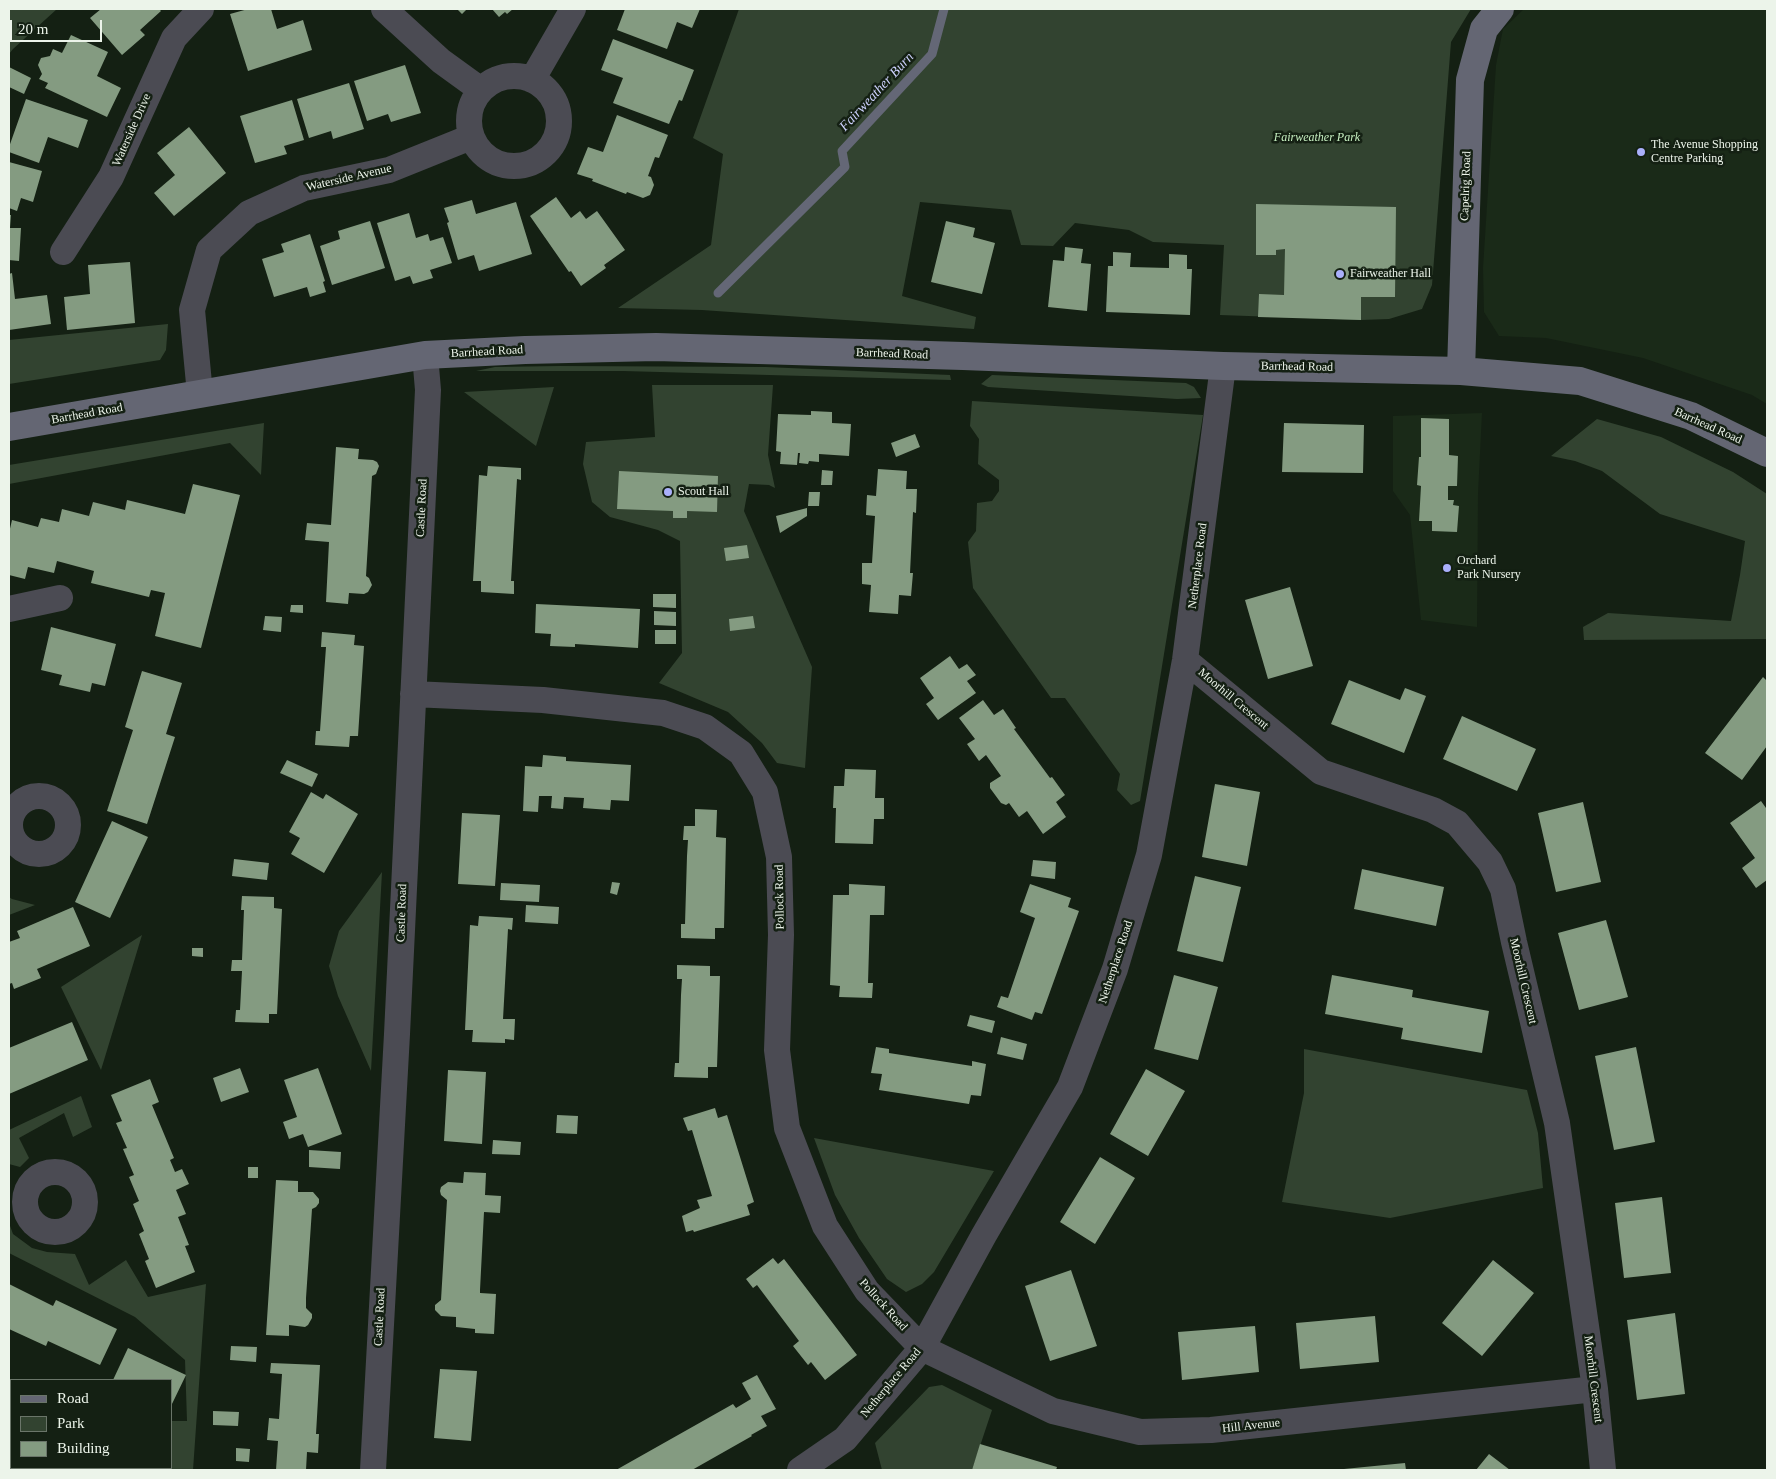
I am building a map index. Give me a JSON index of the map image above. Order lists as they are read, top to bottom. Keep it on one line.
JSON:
{"streets":{"street":["Waterside Drive","Waterside Avenue","Capelrig Road","Barrhead Road","Castle Road","Netherplace Road","Moorhill Crescent","Pollock Road","Hill Avenue"]},"crossings":[["Waterside Avenue","Barrhead Road"],["Capelrig Road","Barrhead Road"],["Barrhead Road","Castle Road"],["Barrhead Road","Netherplace Road"],["Castle Road","Pollock Road"],["Netherplace Road","Moorhill Crescent"],["Netherplace Road","Pollock Road"],["Netherplace Road","Hill Avenue"],["Moorhill Crescent","Hill Avenue"],["Pollock Road","Hill Avenue"]],"water":["Fairweather Burn"],"parks":["Fairweather Park"],"places":["The Avenue Shopping Centre Parking","Fairweather Hall","Scout Hall","Orchard Park Nursery"],"legend":["Road","Park","Building"],"scale_bar":"20 m"}
